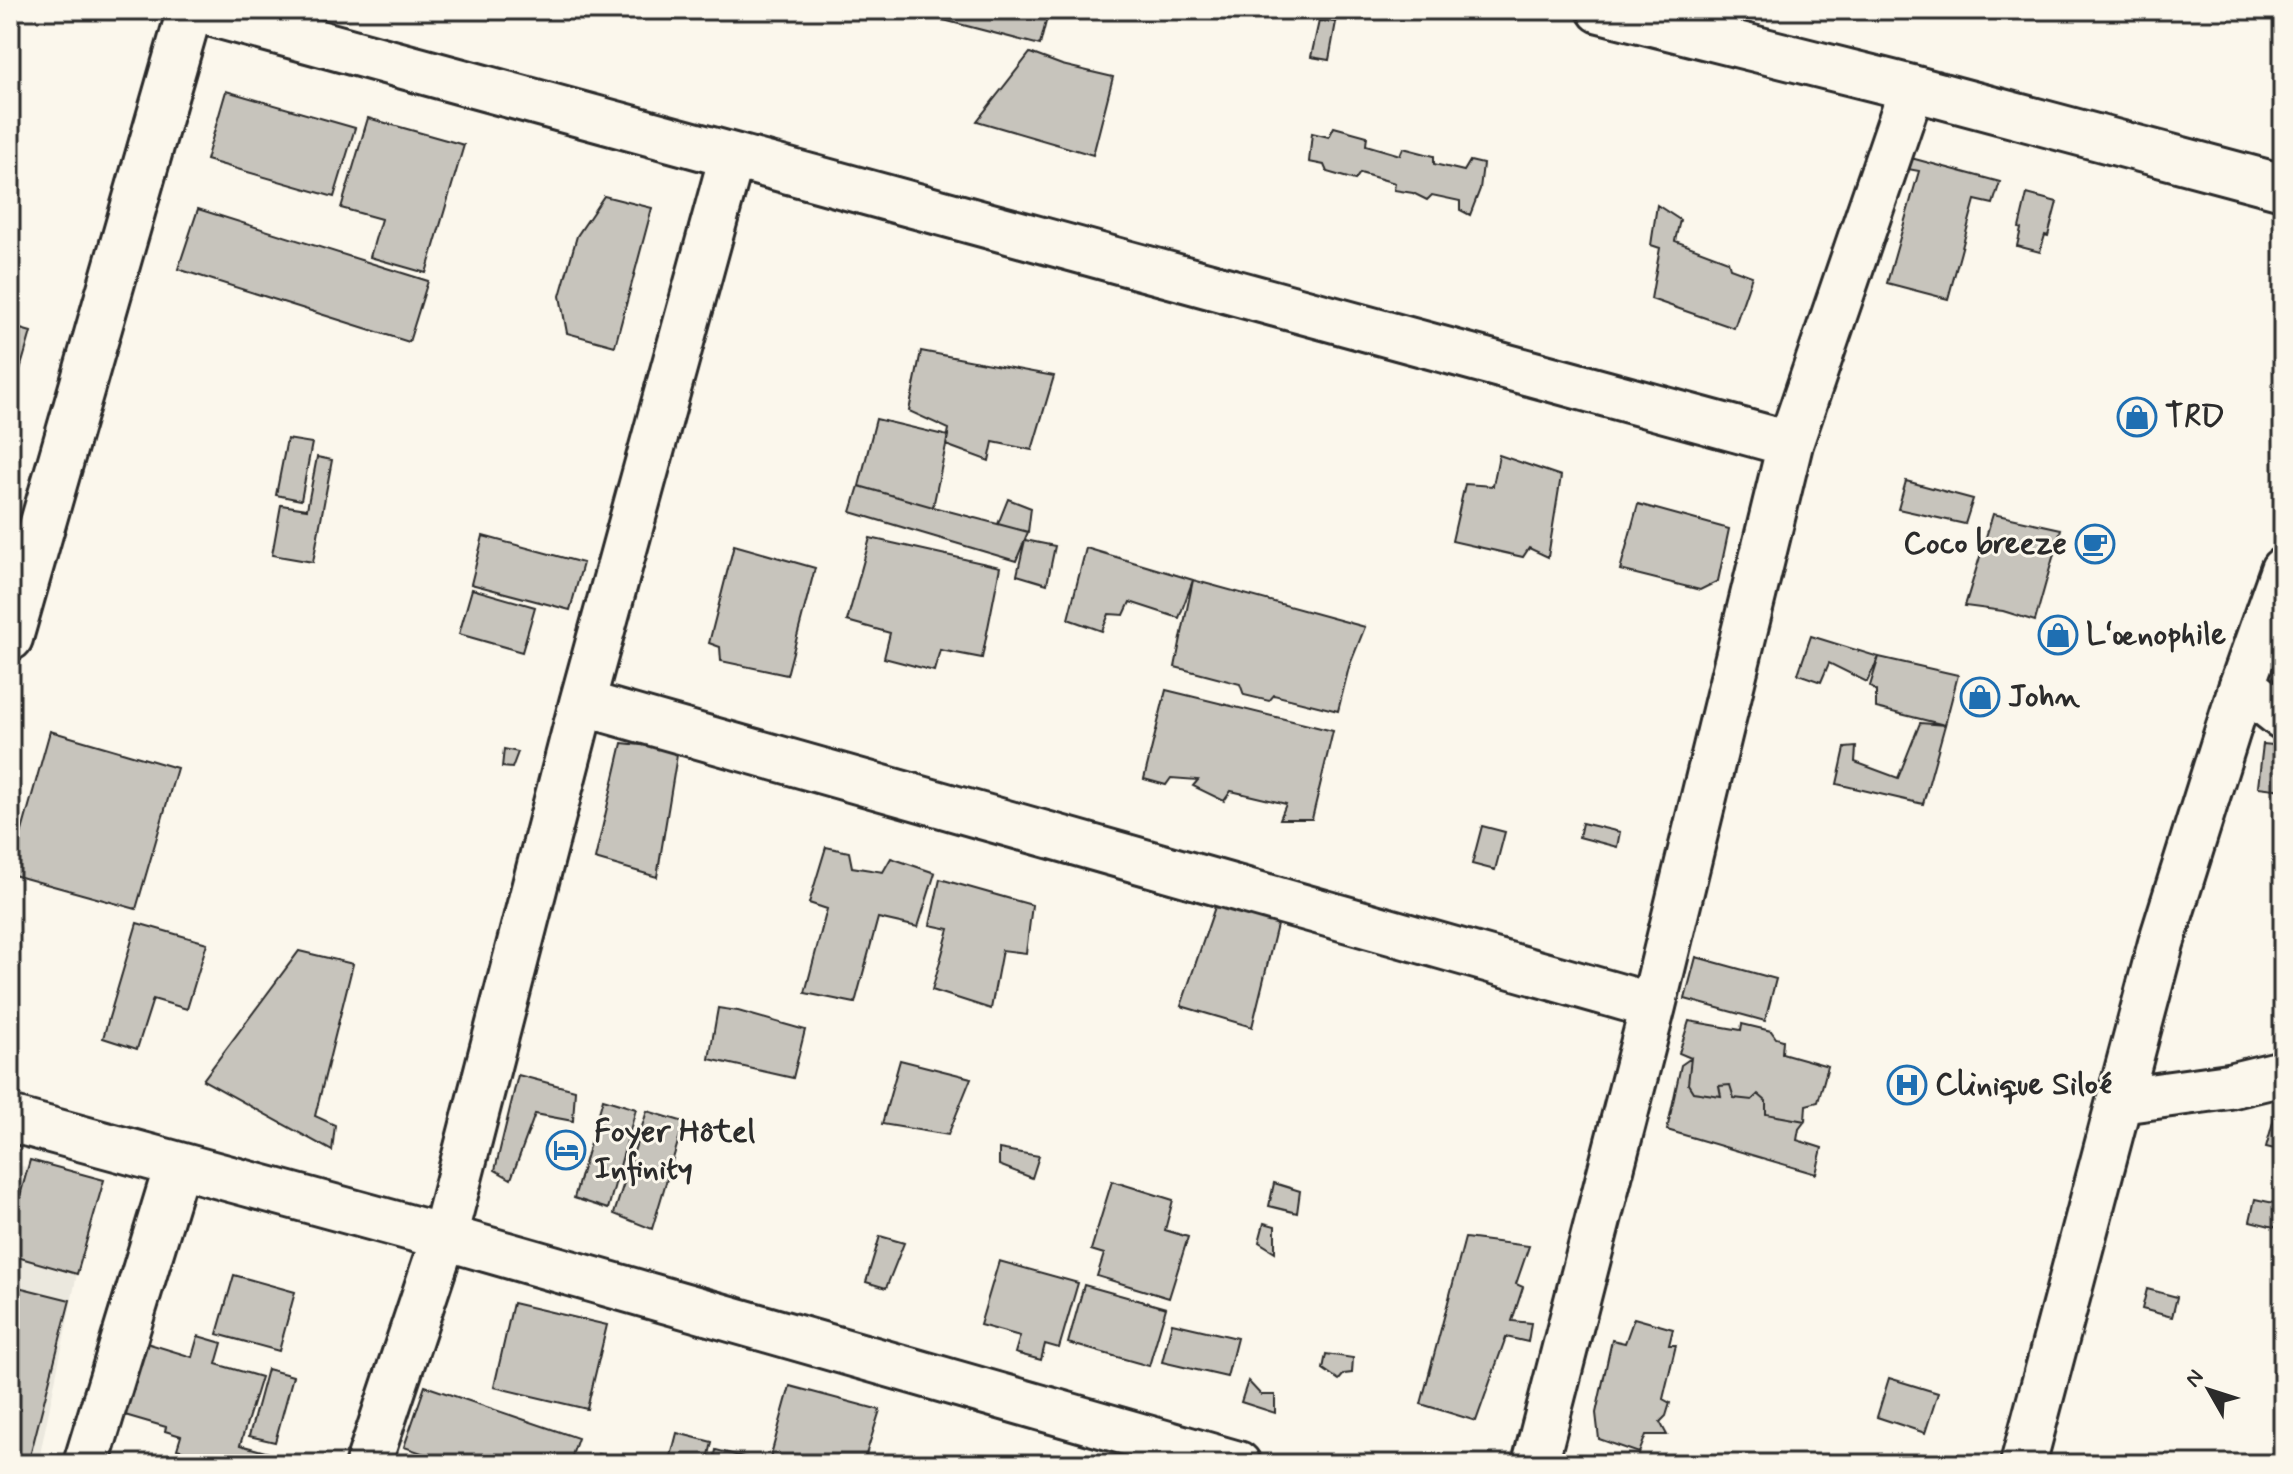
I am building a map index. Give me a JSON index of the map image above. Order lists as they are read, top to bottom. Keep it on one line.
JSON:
{"places":{"shop":["TRD","L‘œnophile","John"],"cafe":["Coco breeze"],"hospital":["Clinique Siloé"],"hotel":["Foyer Hôtel Infinity"]},"north":"top left"}
